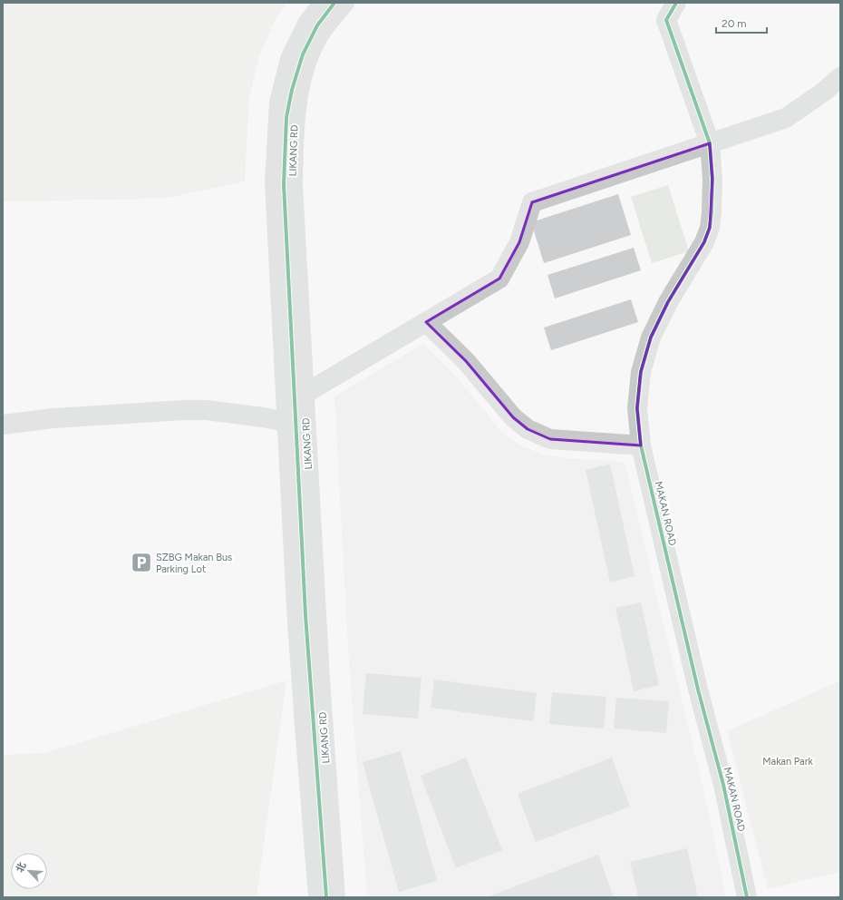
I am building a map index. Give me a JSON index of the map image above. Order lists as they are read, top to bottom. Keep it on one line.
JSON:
{"streets":{"street":["LIKANG RD","MAKAN ROAD"]},"parks":["Makan Park"],"places":{"parking":["SZBG Makan Bus Parking Lot"]},"scale_bar":"20 m","north":"top left"}
